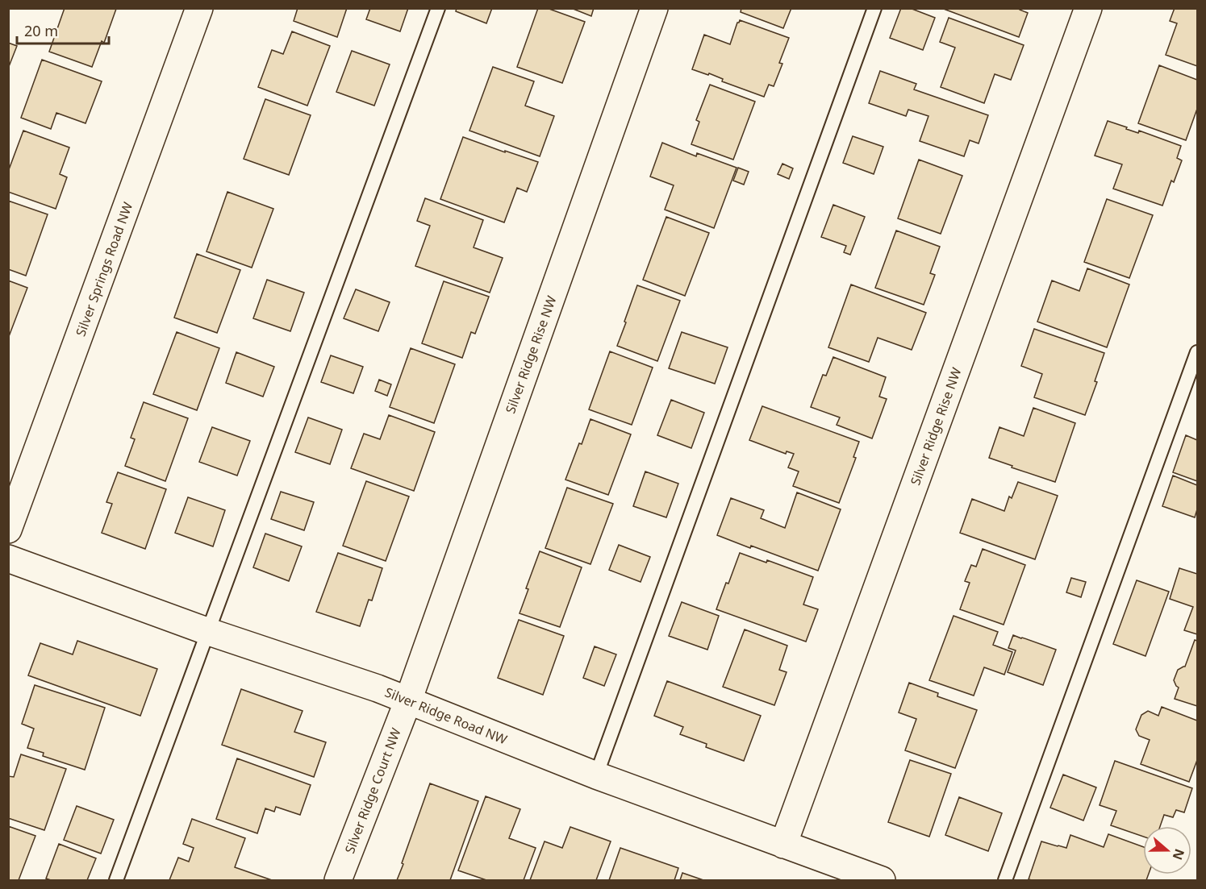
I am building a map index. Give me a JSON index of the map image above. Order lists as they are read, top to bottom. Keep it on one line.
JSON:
{"streets":{"street":["Silver Springs Road NW","Silver Ridge Rise NW","Silver Ridge Road NW","Silver Ridge Court NW"]},"crossings":[["Silver Ridge Rise NW","Silver Ridge Road NW"],["Silver Ridge Rise NW","Silver Ridge Court NW"],["Silver Ridge Road NW","Silver Ridge Court NW"]],"scale_bar":"20 m","north":"right"}
